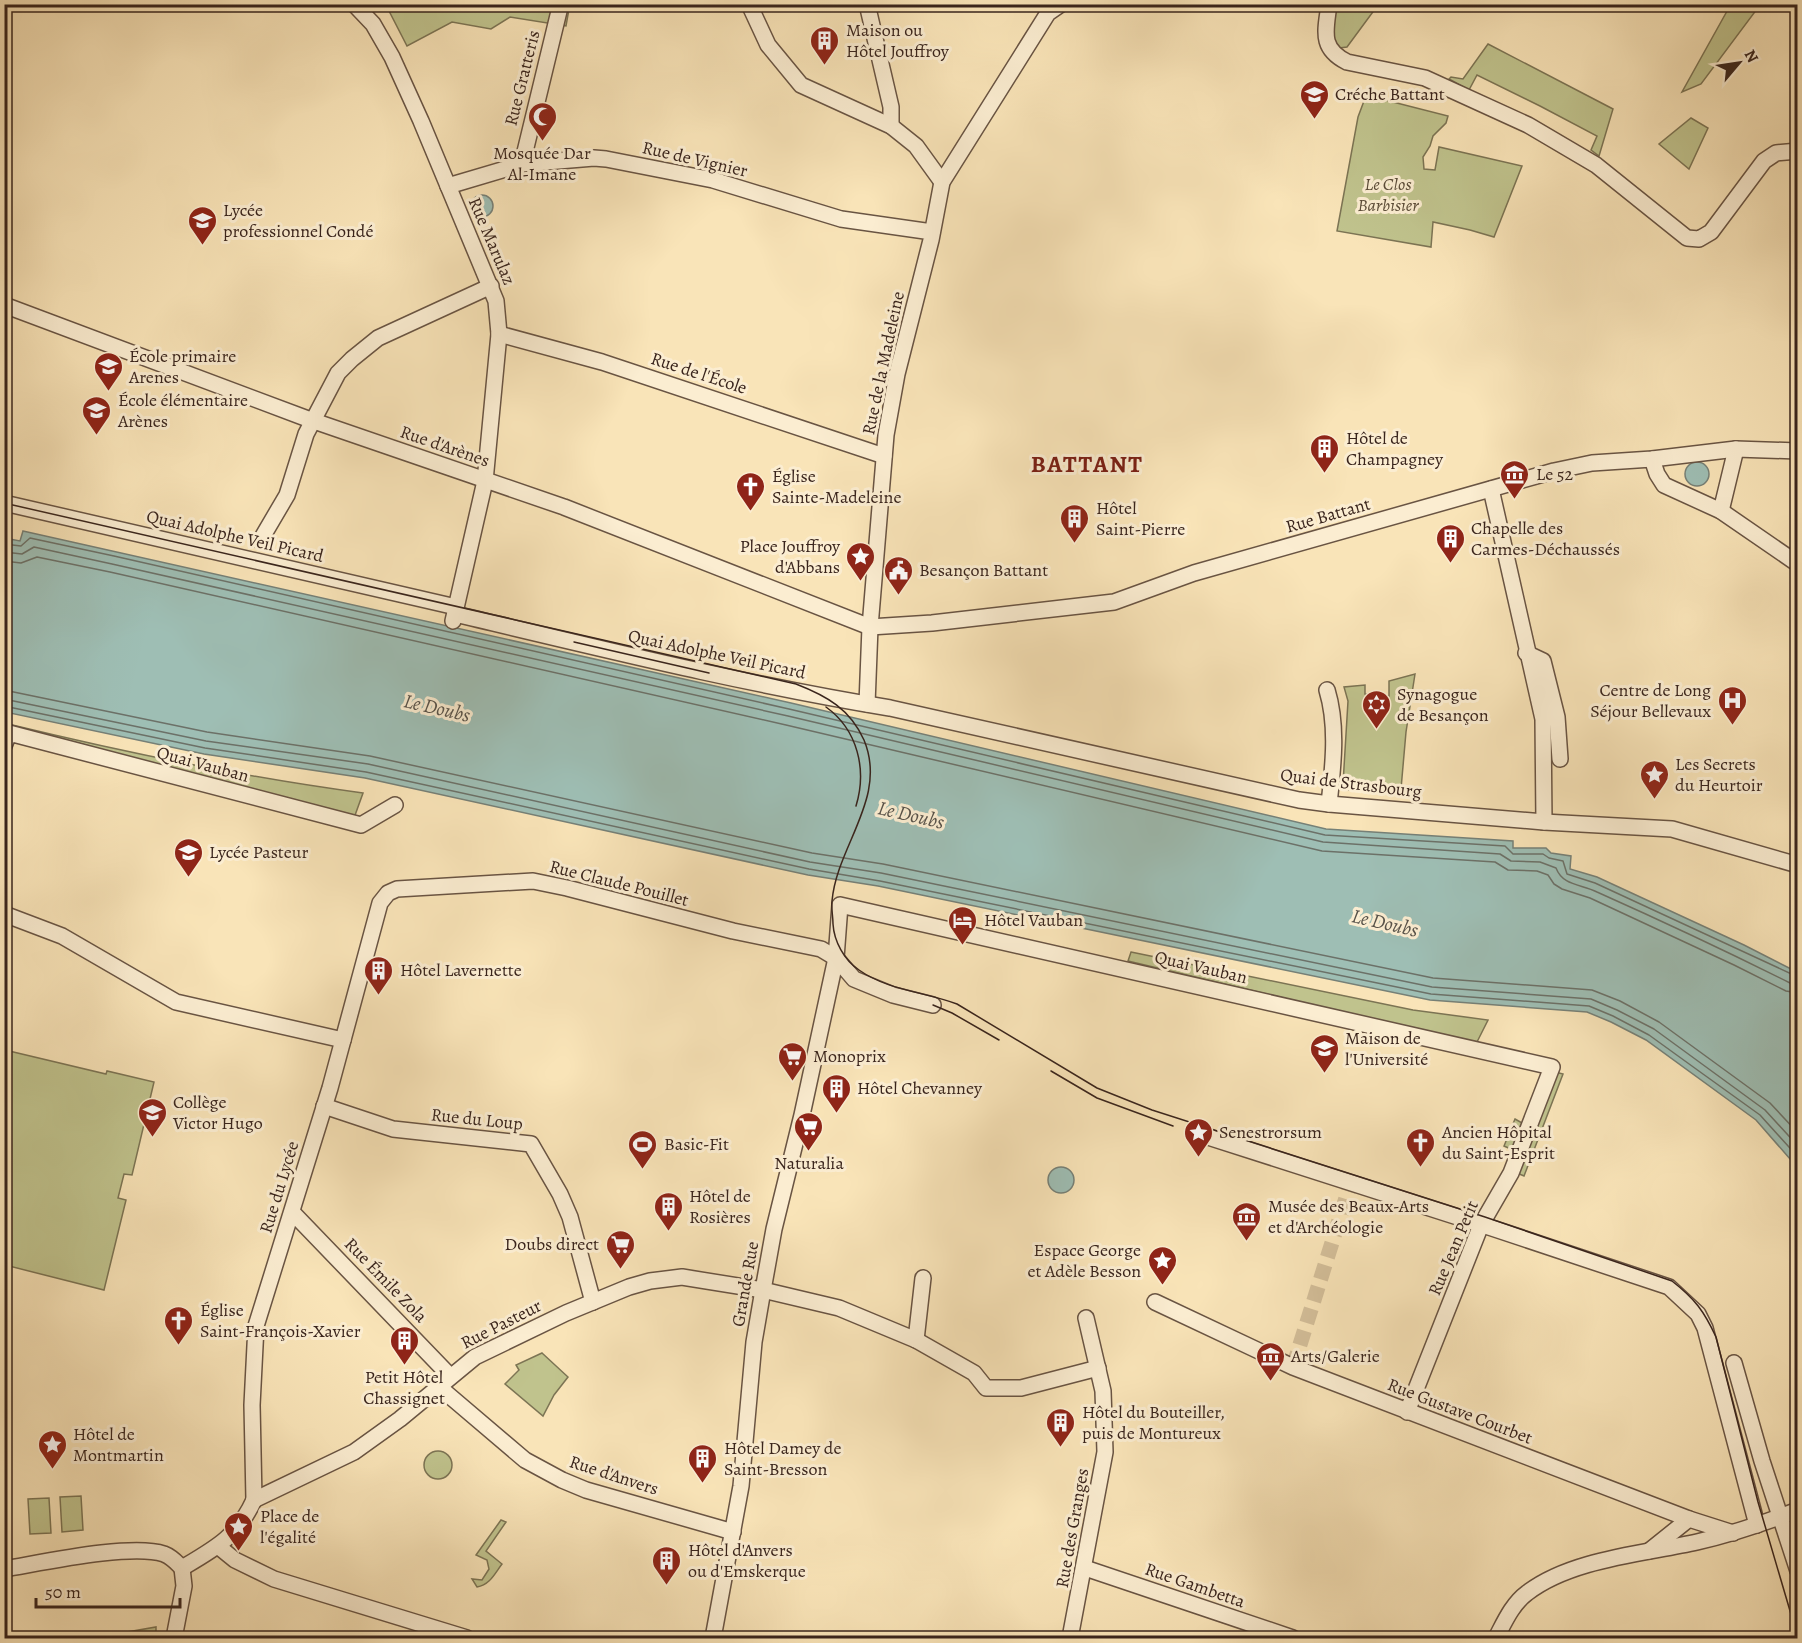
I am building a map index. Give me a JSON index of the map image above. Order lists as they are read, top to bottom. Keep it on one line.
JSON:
{"streets":{"street":["Rue Gratteris","Rue de Vignier","Rue Marulaz","Rue de la Madeleine","Rue de l'École","Rue d'Arènes","Rue Battant","Quai Adolphe Veil Picard","Quai Vauban","Quai de Strasbourg","Rue Claude Pouillet","Rue du Loup","Rue du Lycée","Rue Jean Petit","Rue Émile Zola","Grande Rue","Rue Pasteur","Rue Gustave Courbet","Rue d'Anvers","Rue des Granges","Rue Gambetta"]},"crossings":[["Rue Gratteris","Rue de Vignier"],["Rue de Vignier","Rue Marulaz"],["Rue de Vignier","Rue de la Madeleine"],["Rue Marulaz","Rue de l'École"],["Rue Marulaz","Rue d'Arènes"],["Rue Marulaz","Quai Adolphe Veil Picard"],["Rue de la Madeleine","Rue de l'École"],["Rue de la Madeleine","Rue d'Arènes"],["Rue de la Madeleine","Rue Battant"],["Rue d'Arènes","Rue Battant"],["Quai Adolphe Veil Picard","Quai de Strasbourg"],["Quai Vauban","Rue Jean Petit"],["Quai Vauban","Grande Rue"],["Rue Claude Pouillet","Rue du Lycée"],["Rue Claude Pouillet","Grande Rue"],["Rue du Loup","Rue du Lycée"],["Rue du Loup","Rue Pasteur"],["Rue du Lycée","Rue Émile Zola"],["Rue du Lycée","Rue Pasteur"],["Rue Jean Petit","Rue Gustave Courbet"],["Rue Émile Zola","Rue Pasteur"],["Rue Émile Zola","Rue d'Anvers"],["Grande Rue","Rue Pasteur"],["Grande Rue","Rue d'Anvers"],["Rue Pasteur","Rue d'Anvers"],["Rue Pasteur","Rue des Granges"],["Rue des Granges","Rue Gambetta"]],"districts":["BATTANT"],"water":["Le Doubs"],"parks":["Le Clos Barbisier"],"places":{"building":["Maison ou Hôtel Jouffroy","Hôtel de Champagney","Hôtel Saint-Pierre","Chapelle des Carmes-Déchaussés","Hôtel Lavernette","Hôtel Chevanney","Hôtel de Rosières","Petit Hôtel Chassignet","Hôtel du Bouteiller, puis de Montureux","Hôtel Damey de Saint-Bresson","Hôtel d'Anvers ou d'Emskerque"],"school or university":["Créche Battant","Lycée professionnel Condé","École primaire Arenes","École élémentaire Arènes","Lycée Pasteur","Maison de l'Université","Collège Victor Hugo"],"mosque":["Mosquée Dar Al-Imane"],"museum":["Le 52","Musée des Beaux-Arts et d'Archéologie","Arts/Galerie"],"church":["Église Sainte-Madeleine","Ancien Hôpital du Saint-Esprit","Église Saint-François-Xavier"],"place":["Place Jouffroy d'Abbans","Les Secrets du Heurtoir","Senestrorsum","Espace George et Adèle Besson","Hôtel de Montmartin","Place de l'égalité"],"public building":["Besançon Battant"],"hospital":["Centre de Long Séjour Bellevaux"],"synagogue":["Synagogue de Besançon"],"hotel":["Hôtel Vauban"],"supermarket":["Monoprix","Naturalia","Doubs direct"],"sports":["Basic-Fit"]},"scale_bar":"50 m","north":"top right"}
